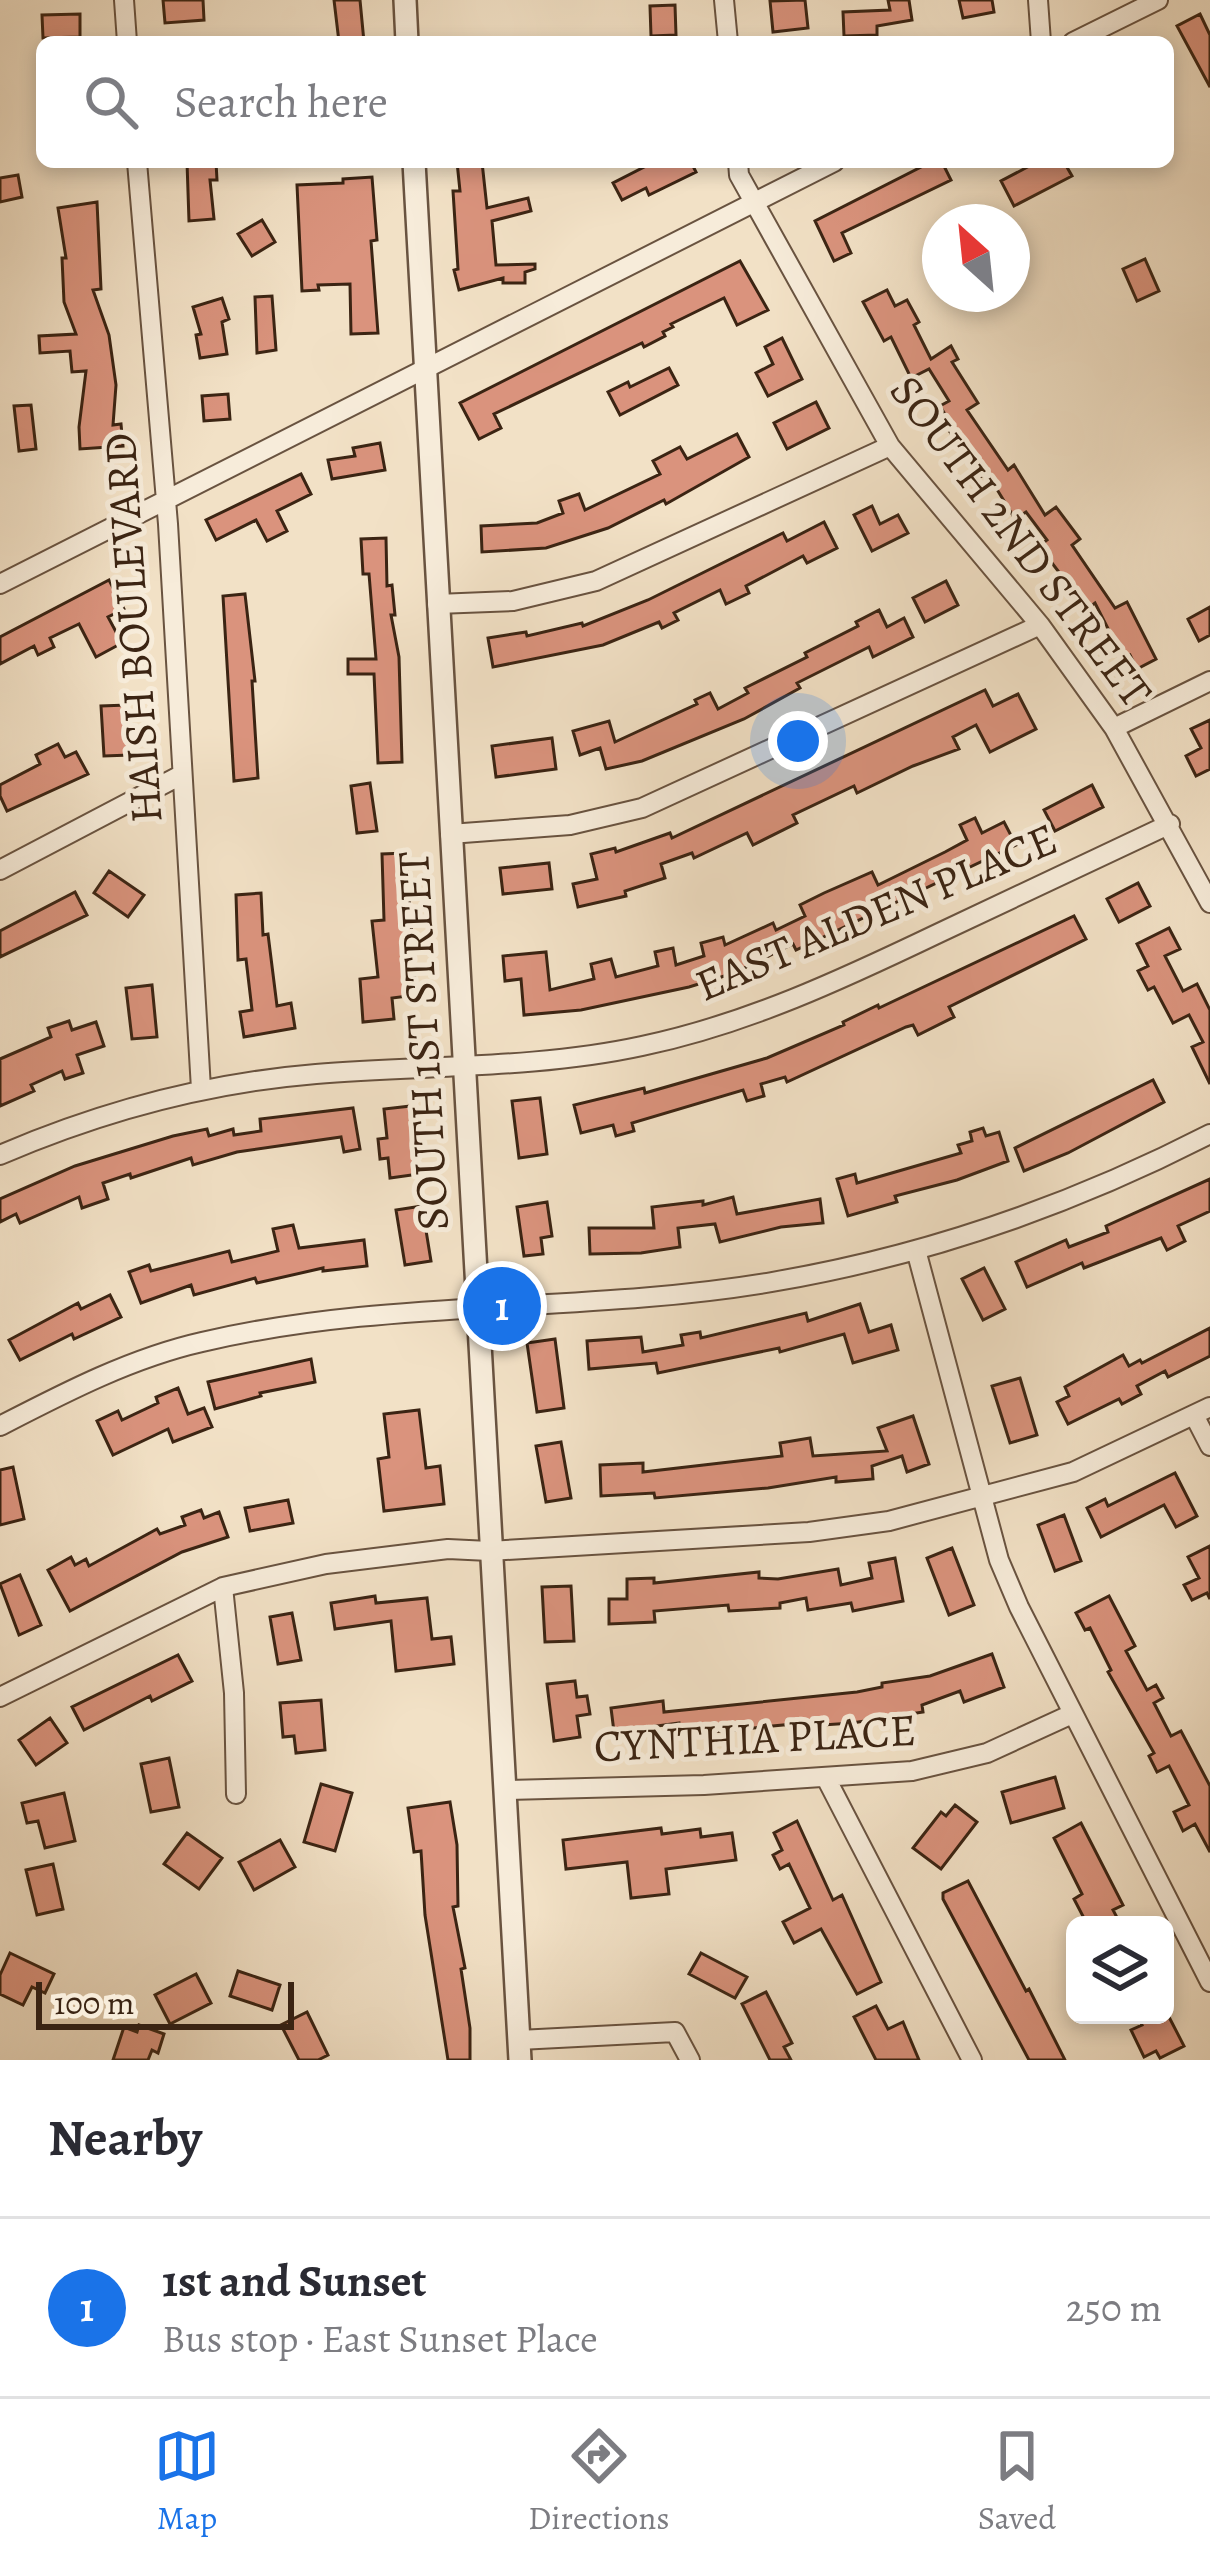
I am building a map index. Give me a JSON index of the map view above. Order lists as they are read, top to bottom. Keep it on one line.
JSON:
{"streets":{"street":["SOUTH 2ND STREET","HAISH BOULEVARD","EAST ALDEN PLACE","SOUTH 1ST STREET","CYNTHIA PLACE"]},"crossings":[["SOUTH 2ND STREET","EAST ALDEN PLACE"],["HAISH BOULEVARD","EAST ALDEN PLACE"],["EAST ALDEN PLACE","SOUTH 1ST STREET"],["SOUTH 1ST STREET","CYNTHIA PLACE"]],"scale_bar":"100 m","north":"top left","page":{"search":"Search here","pins":"1","scale":"100 m","heading":"Nearby","list":[{"mark":"1","name":"1st and Sunset","note":"Bus stop · East Sunset Place","value":"250 m"}],"nav":["Map","Directions","Saved"]}}
